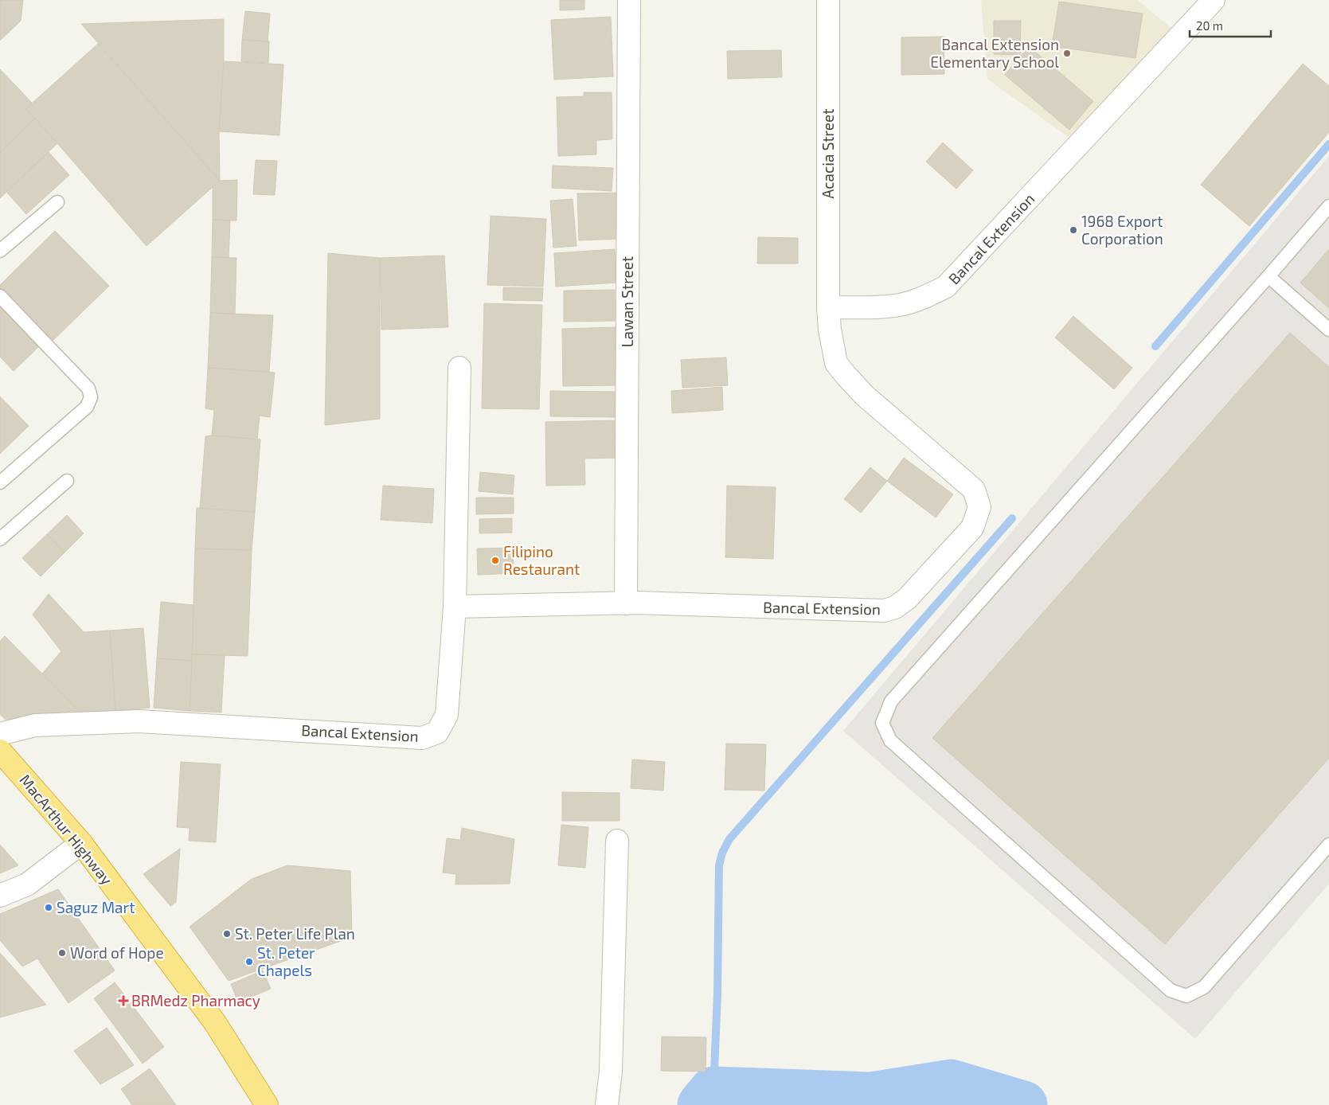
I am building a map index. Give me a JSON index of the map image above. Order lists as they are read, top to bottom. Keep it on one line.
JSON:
{"streets":{"highway":["MacArthur Highway"],"street":["Acacia Street","Bancal Extension","Lawan Street"]},"crossings":[["Acacia Street","Bancal Extension"],["Bancal Extension","Lawan Street"]],"places":{"other":["Bancal Extension Elementary School","1968 Export Corporation","Filipino Restaurant","Saguz Mart","St. Peter Life Plan","Word of Hope","St. Peter Chapels"],"health":["BRMedz Pharmacy"]},"scale_bar":"20 m"}
